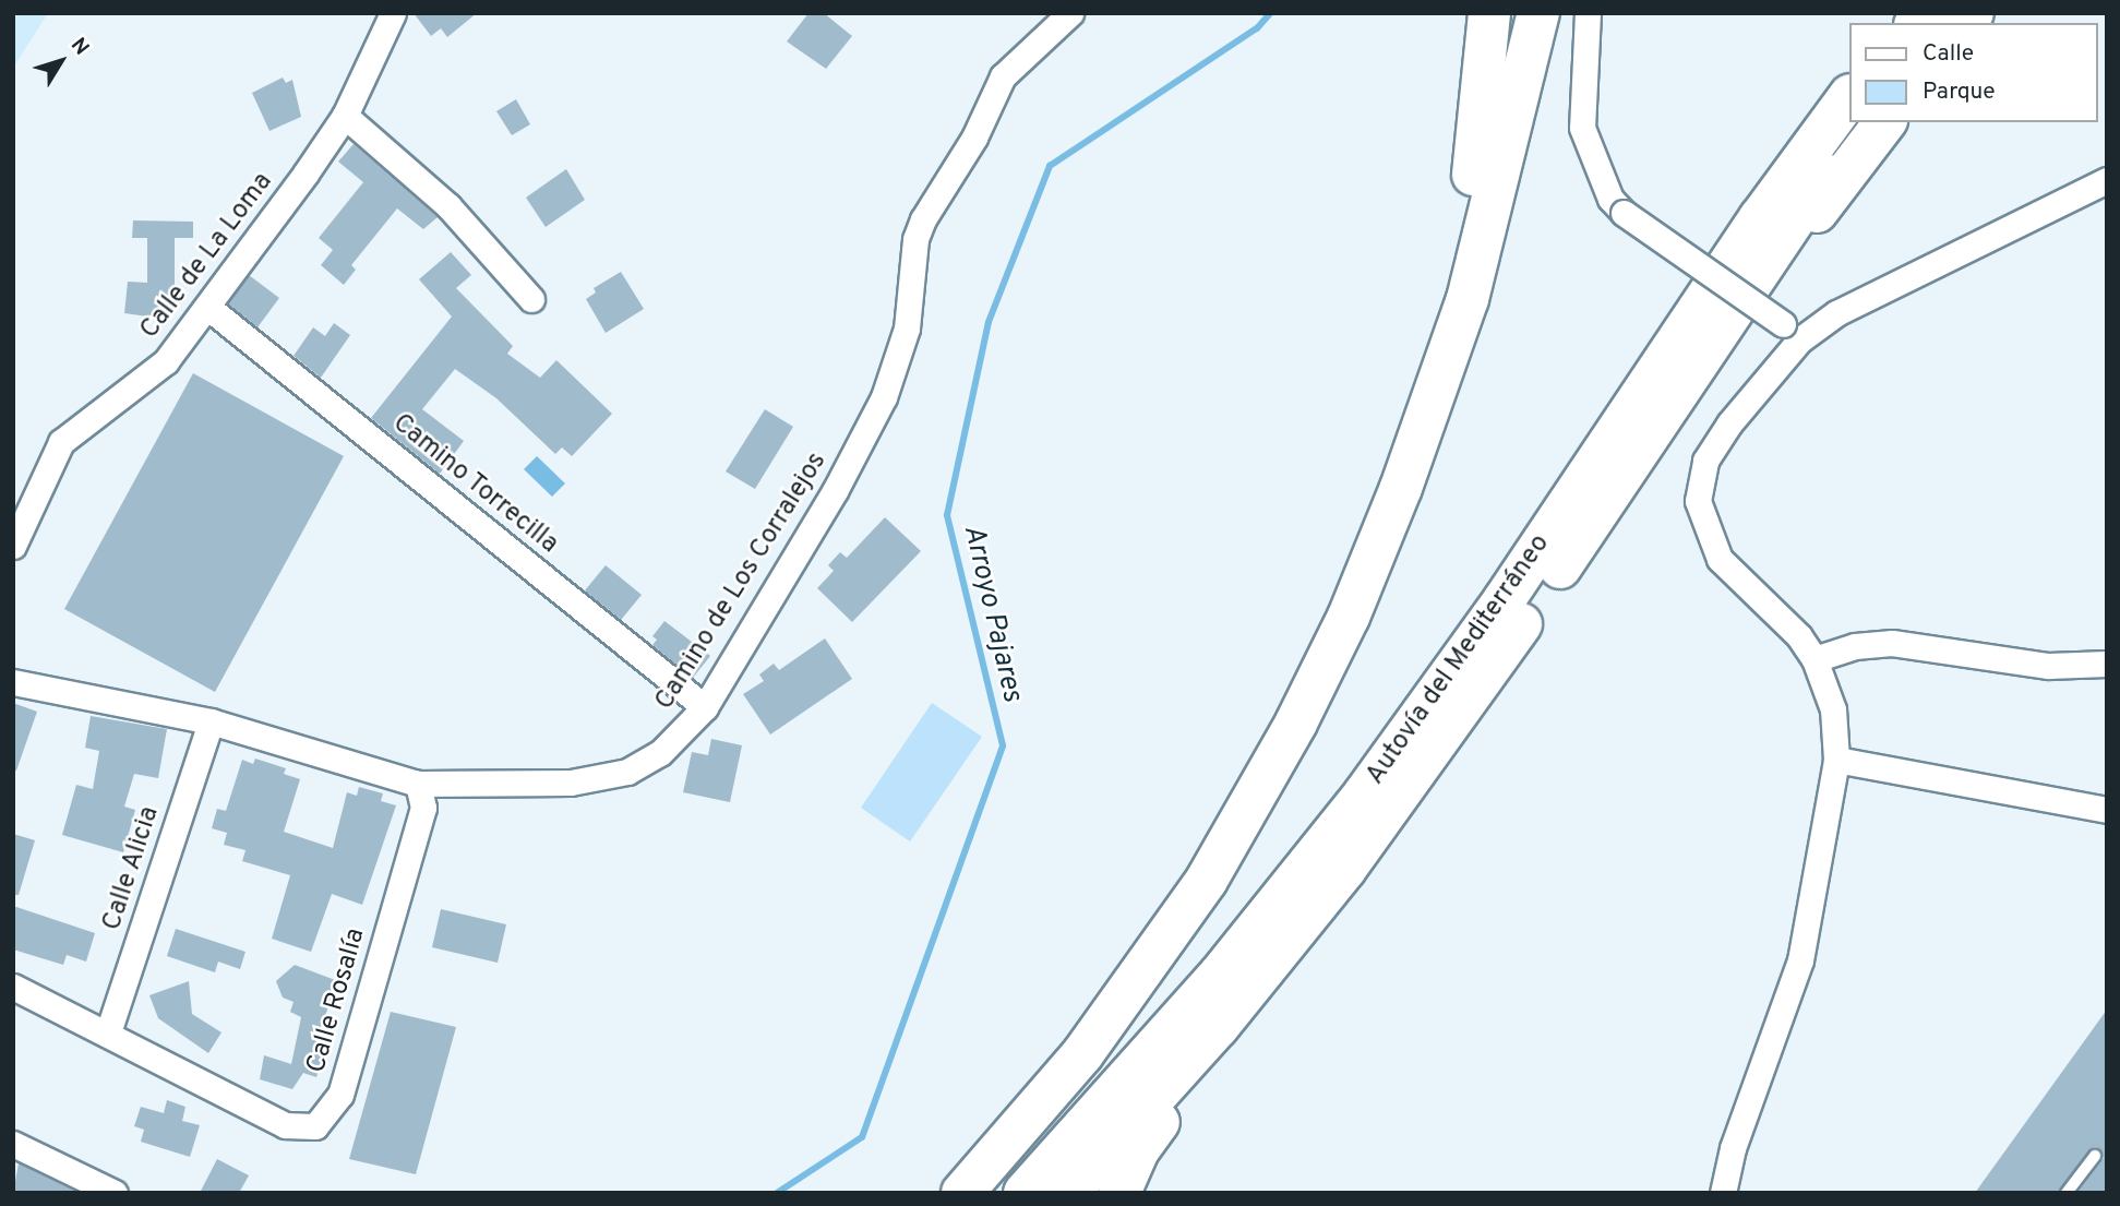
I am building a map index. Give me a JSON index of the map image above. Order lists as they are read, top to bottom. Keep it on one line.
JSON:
{"streets":{"highway":["Autovía del Mediterráneo"],"street":["Calle de La Loma","Camino Torrecilla","Camino de Los Corralejos","Calle Alicia","Calle Rosalía"]},"crossings":[["Calle de La Loma","Camino Torrecilla"],["Camino Torrecilla","Camino de Los Corralejos"],["Camino de Los Corralejos","Calle Alicia"],["Camino de Los Corralejos","Calle Rosalía"],["Calle Alicia","Calle Rosalía"]],"water":["Arroyo Pajares"],"legend":["Calle","Parque"],"north":"top right"}
